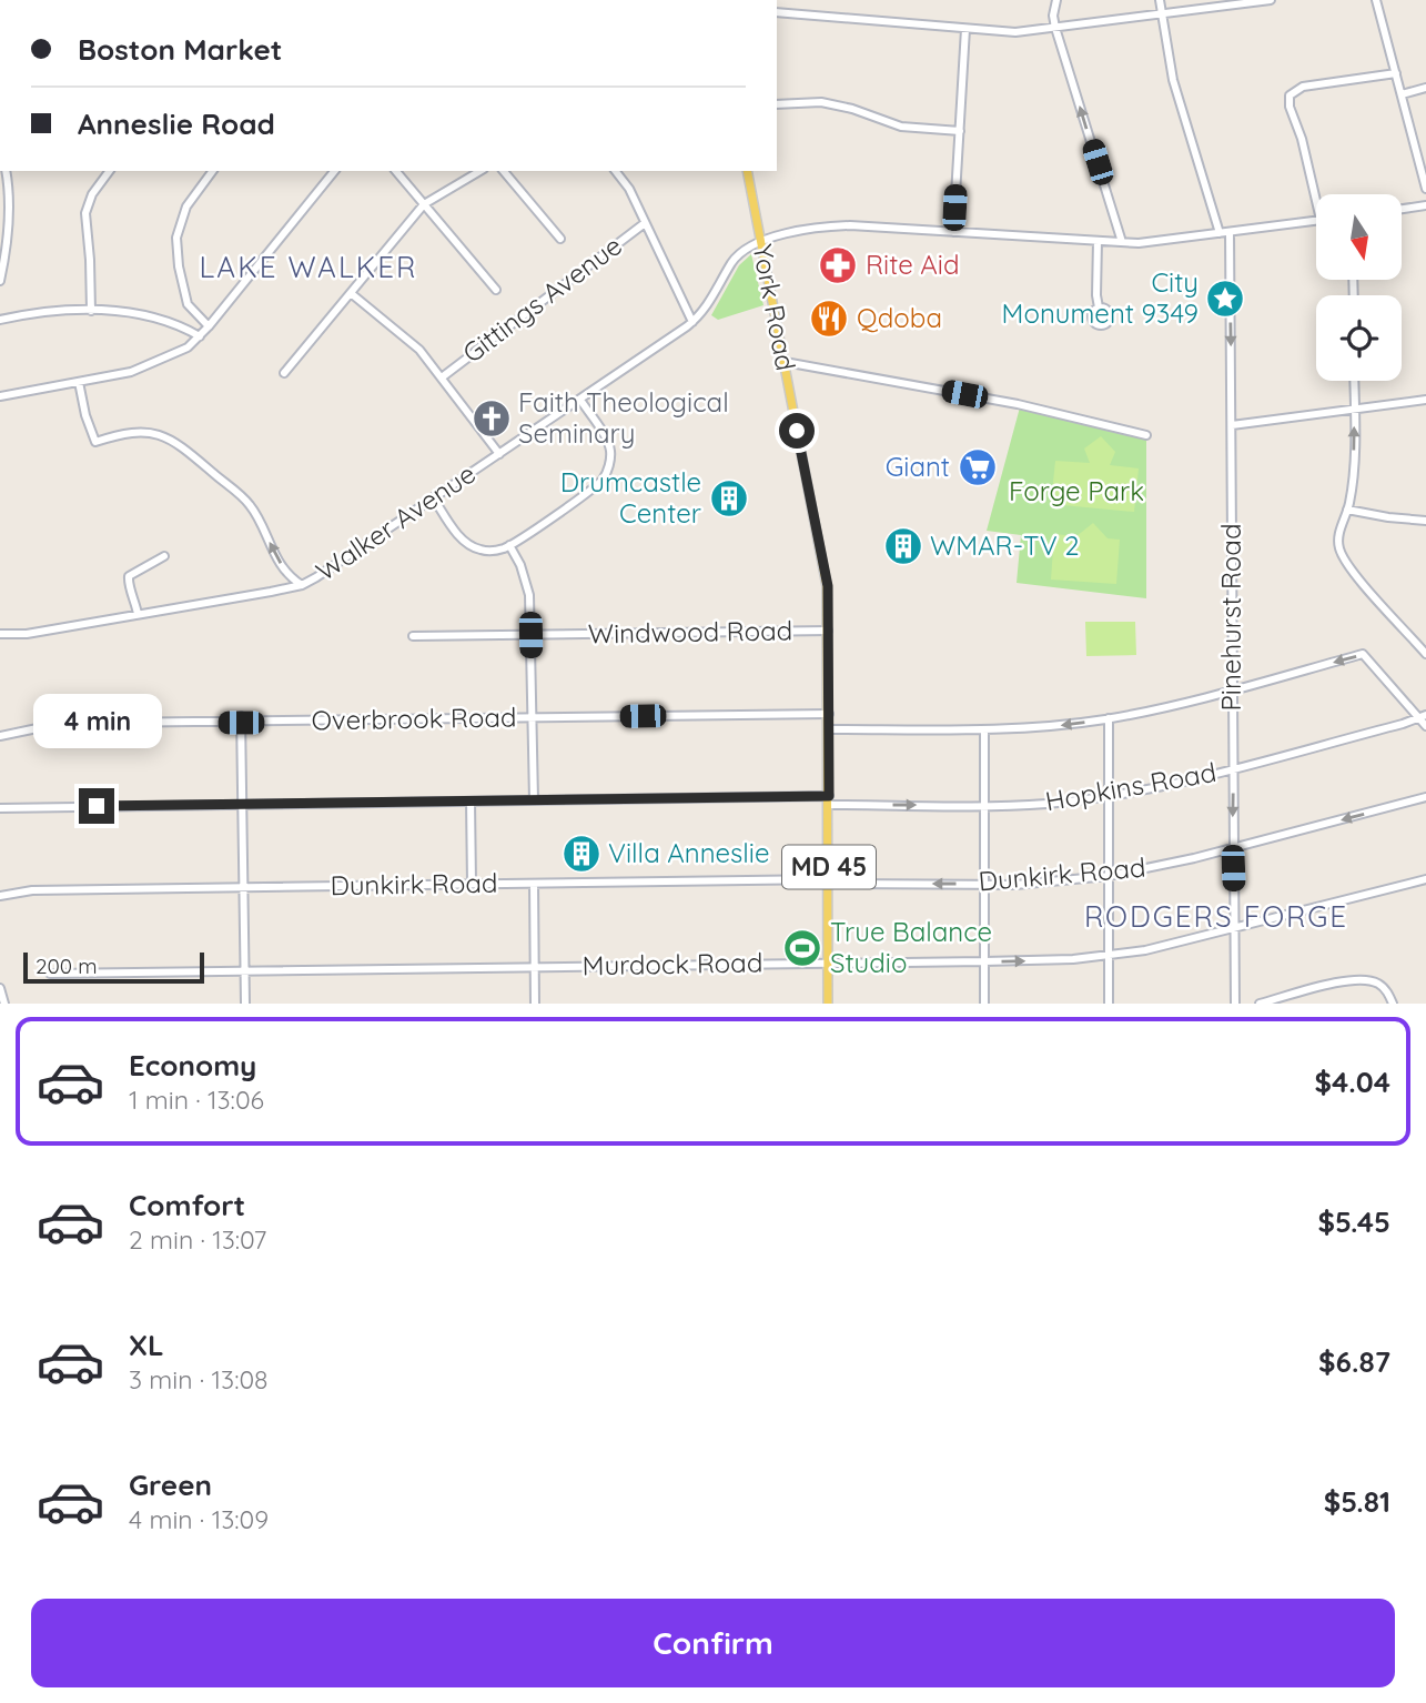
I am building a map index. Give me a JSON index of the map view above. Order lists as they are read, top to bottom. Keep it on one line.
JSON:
{"streets":{"main road":["York Road","MD 45"],"street":["Gittings Avenue","Walker Avenue","Pinehurst Road","Windwood Road","Overbrook Road","Hopkins Road","Dunkirk Road","Murdock Road"]},"crossings":[["York Road","Walker Avenue"],["York Road","Windwood Road"],["York Road","Overbrook Road"],["York Road","Hopkins Road"],["York Road","Dunkirk Road"],["York Road","Murdock Road"],["Pinehurst Road","Hopkins Road"],["Pinehurst Road","Dunkirk Road"],["Pinehurst Road","Murdock Road"]],"one_way":["Pinehurst Road"],"districts":["LAKE WALKER","RODGERS FORGE"],"parks":["Forge Park"],"places":{"pharmacy":["Rite Aid"],"place":["City Monument 9349"],"restaurant":["Qdoba"],"church":["Faith Theological Seminary"],"supermarket":["Giant"],"building":["Drumcastle Center","WMAR-TV 2","Villa Anneslie"],"sports":["True Balance Studio"]},"scale_bar":"200 m","north":"bottom","page":{"banner":["Boston Market","Anneslie Road"],"bubble":"4 min","scale":"200 m","list":[{"name":"Economy","note":"1 min · 13:06","value":"$4.04"},{"name":"Comfort","note":"2 min · 13:07","value":"$5.45"},{"name":"XL","note":"3 min · 13:08","value":"$6.87"},{"name":"Green","note":"4 min · 13:09","value":"$5.81"}],"buttons":"Confirm"}}
